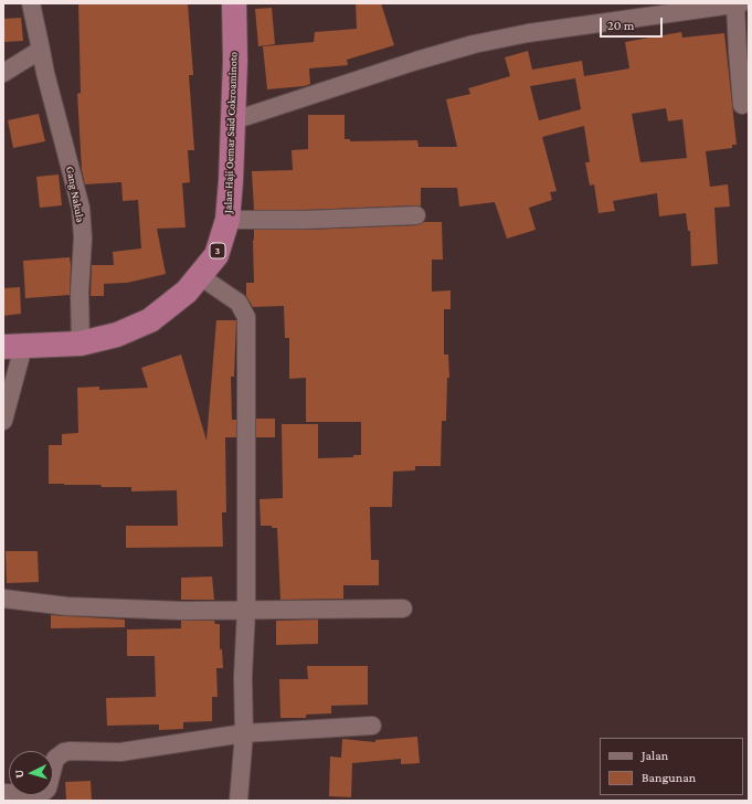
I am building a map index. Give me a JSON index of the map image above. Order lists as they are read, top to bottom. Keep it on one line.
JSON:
{"streets":{"highway":["Jalan Haji Oemar Said Cokroaminoto","3"],"street":["Gang Nakula"]},"crossings":[["Jalan Haji Oemar Said Cokroaminoto","Gang Nakula"]],"legend":["Jalan","Bangunan"],"scale_bar":"20 m","north":"left"}
